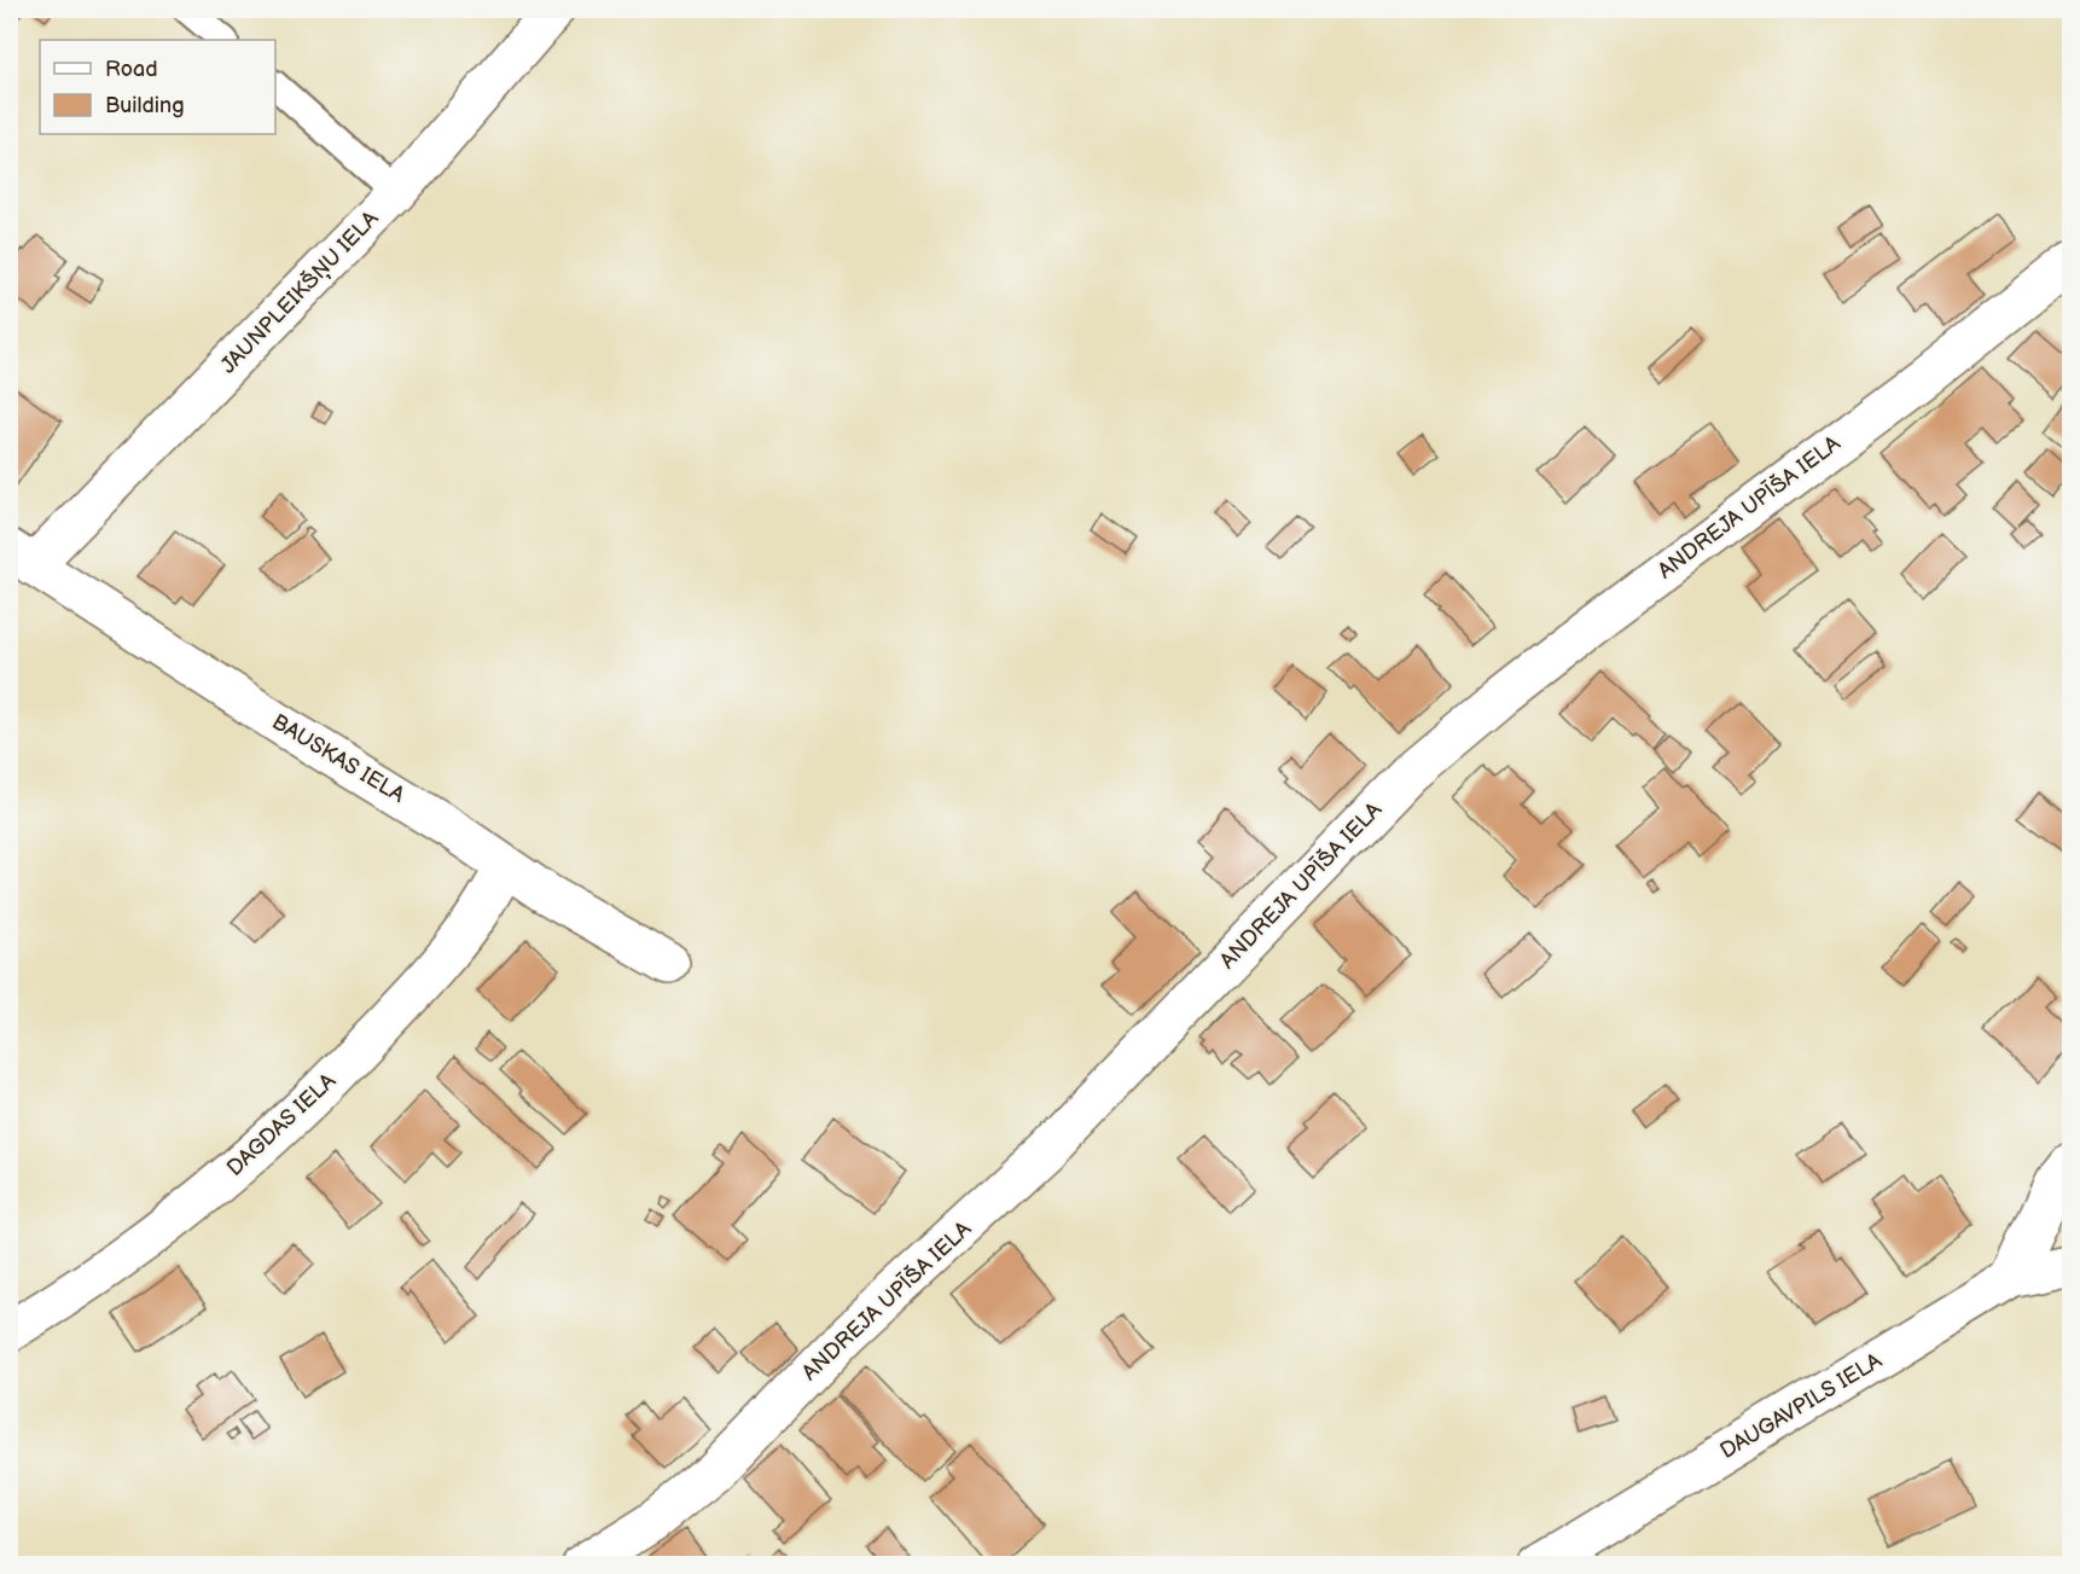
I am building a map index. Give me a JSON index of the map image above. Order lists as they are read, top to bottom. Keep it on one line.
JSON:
{"streets":{"street":["JAUNPLEIKŠŅU IELA","ANDREJA UPĪŠA IELA","BAUSKAS IELA","DAGDAS IELA","DAUGAVPILS IELA"]},"crossings":[["JAUNPLEIKŠŅU IELA","BAUSKAS IELA"],["BAUSKAS IELA","DAGDAS IELA"]],"legend":["Road","Building"]}
